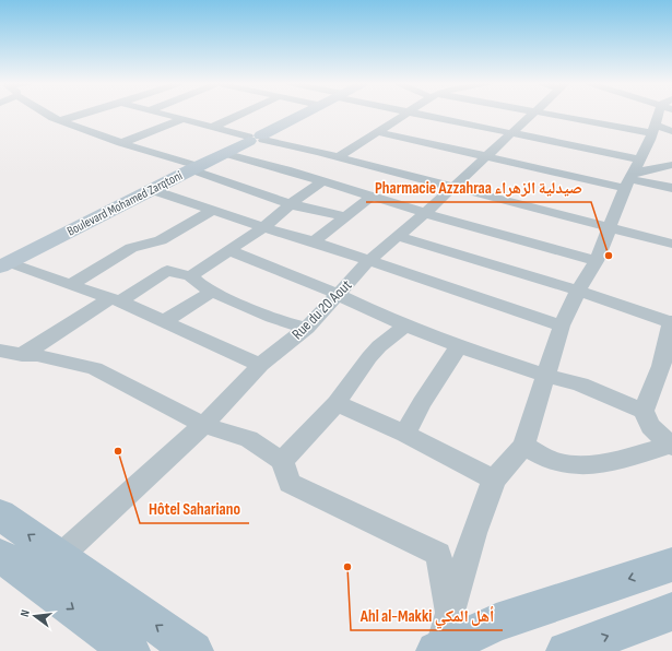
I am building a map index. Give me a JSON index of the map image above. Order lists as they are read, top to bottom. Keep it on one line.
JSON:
{"streets":{"street":["Boulevard Mohamed Zarqtoni","Rue du 20 Aout"]},"places":["Pharmacie Azzahraa صيدلية الزهراء","Hôtel Sahariano","Ahl al-Makki أهل المكي"],"north":"left"}
